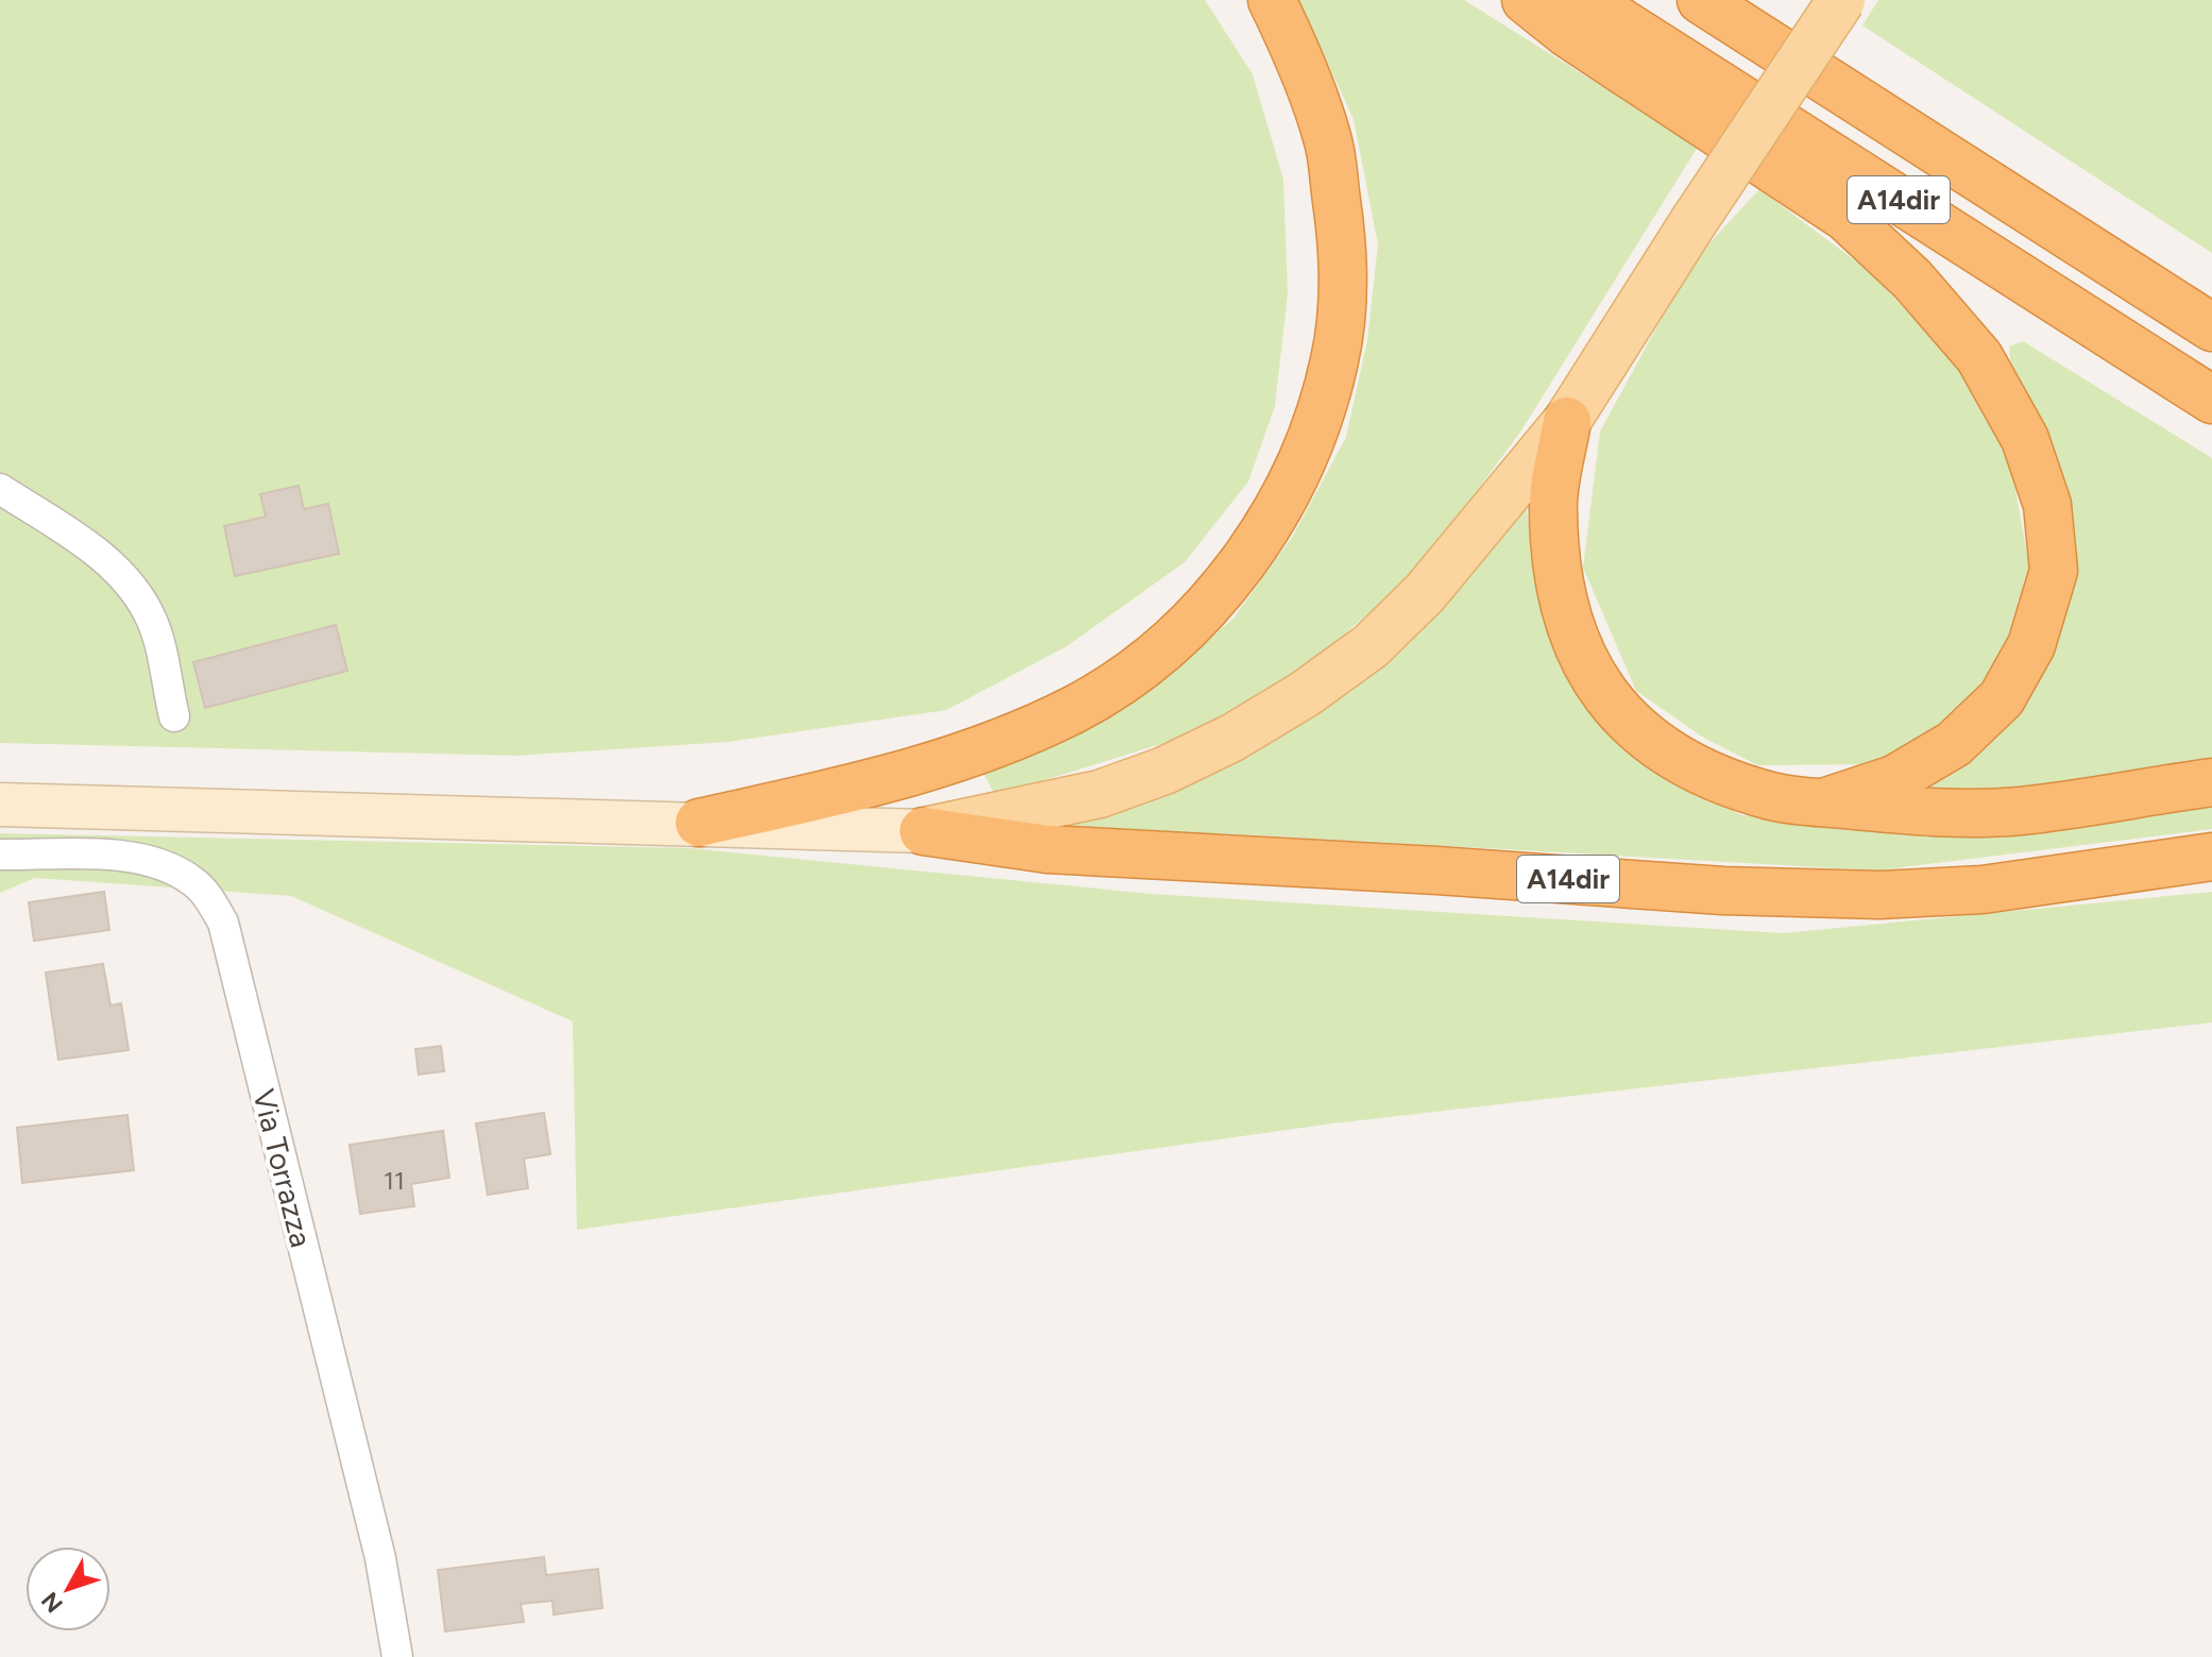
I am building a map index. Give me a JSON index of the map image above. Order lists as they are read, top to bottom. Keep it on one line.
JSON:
{"streets":{"highway":["A14dir"],"street":["Via Torrazza"]},"house_numbers":["11"],"north":"bottom left"}
